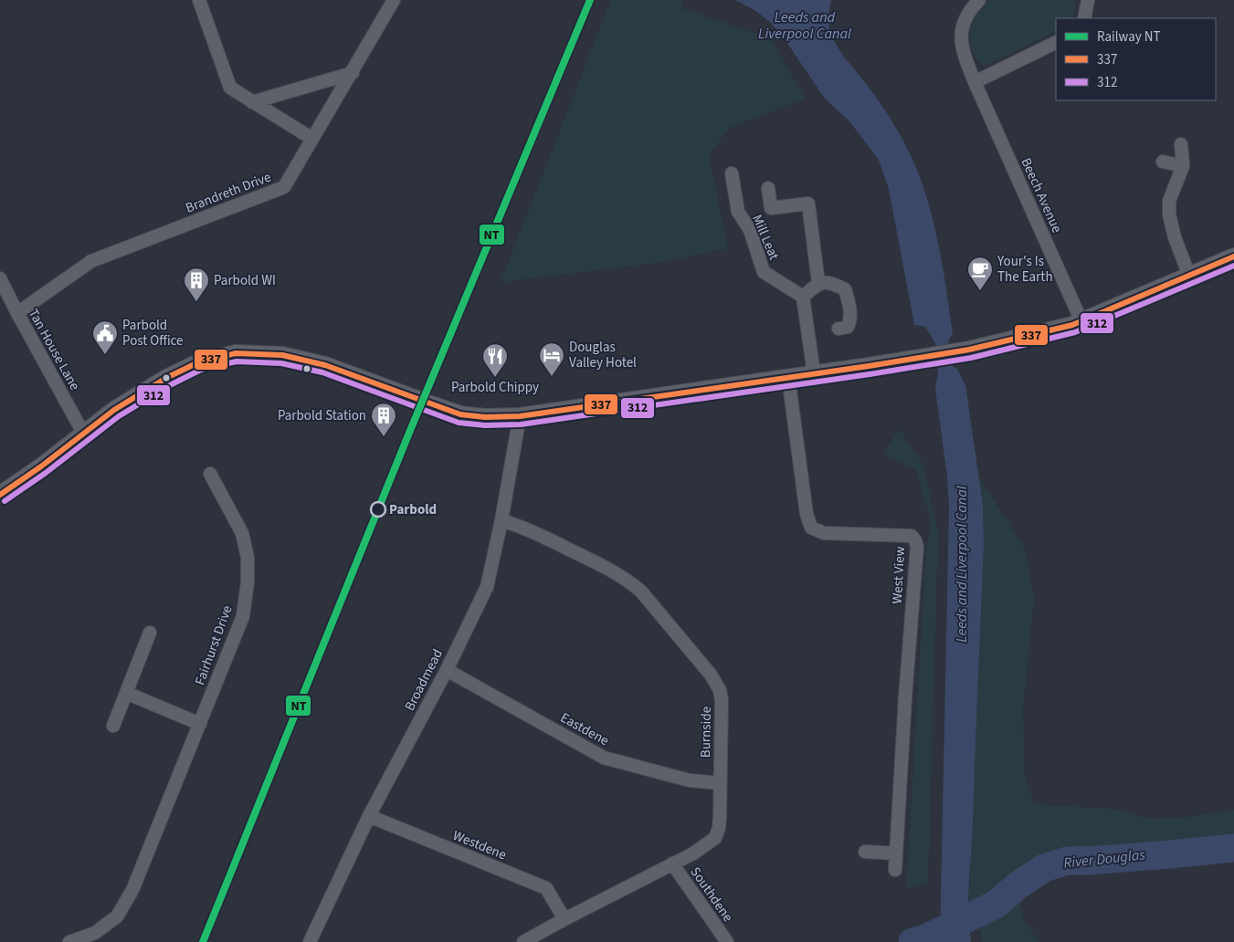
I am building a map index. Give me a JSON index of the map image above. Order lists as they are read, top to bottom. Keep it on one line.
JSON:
{"streets":{"street":["Brandreth Drive","Beech Avenue","Mill Leat","Tan House Lane","West View","Fairhurst Drive","Broadmead","Eastdene","Burnside","Westdene","Southdene"]},"crossings":[["Brandreth Drive","Tan House Lane"],["Broadmead","Eastdene"],["Broadmead","Burnside"],["Broadmead","Westdene"],["Eastdene","Burnside"],["Burnside","Westdene"],["Burnside","Southdene"]],"water":["Leeds and Liverpool Canal","River Douglas"],"places":{"cafe":["Your's Is The Earth"],"building":["Parbold WI","Parbold Station"],"public building":["Parbold Post Office"],"hotel":["Douglas Valley Hotel"],"restaurant":["Parbold Chippy"],"other":["Parbold"]},"lines":["rail line NT","transit line 337","transit line 312"],"legend":["Railway NT","337","312"]}
